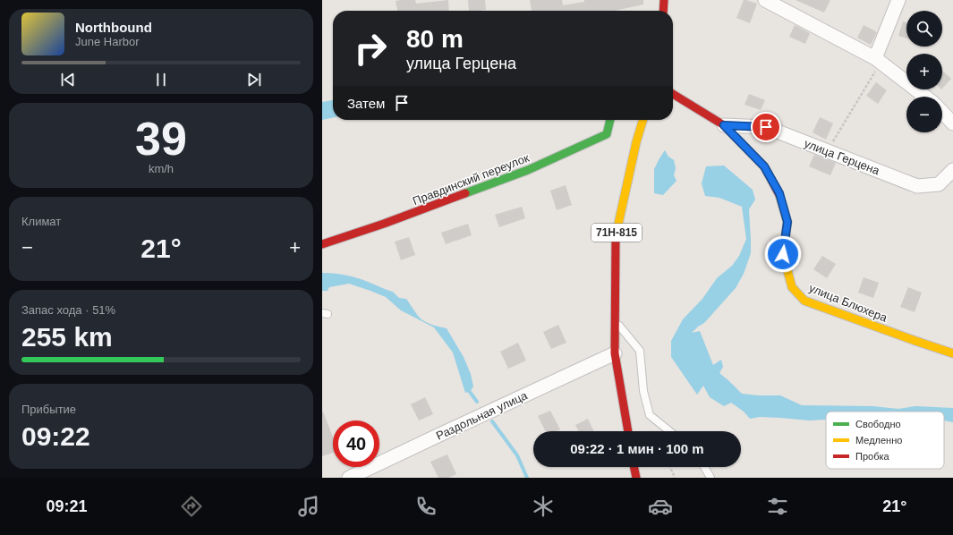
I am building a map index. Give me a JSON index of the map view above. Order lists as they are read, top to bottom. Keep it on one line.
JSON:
{"streets":{"street":["улица Герцена","Правдинский переулок","71Н-815","улица Блюхера","Раздольная улица"]},"crossings":[["улица Герцена","улица Блюхера"],["71Н-815","Раздольная улица"]],"legend":["Свободно","Медленно","Пробка"],"page":{"map_buttons":["+","−"],"turn":["80 m","улица Герцена"],"song":["Northbound","June Harbor"],"then":"Затем","tile":[["39","km/h"],"Климат",["Запас хода · 51%","255 km"],["Прибытие","09:22"]],"heat":["−","21°","+"],"limit":"40","trip":"09:22 · 1 мин · 100 m","tabs":["09:21","21°"]}}
